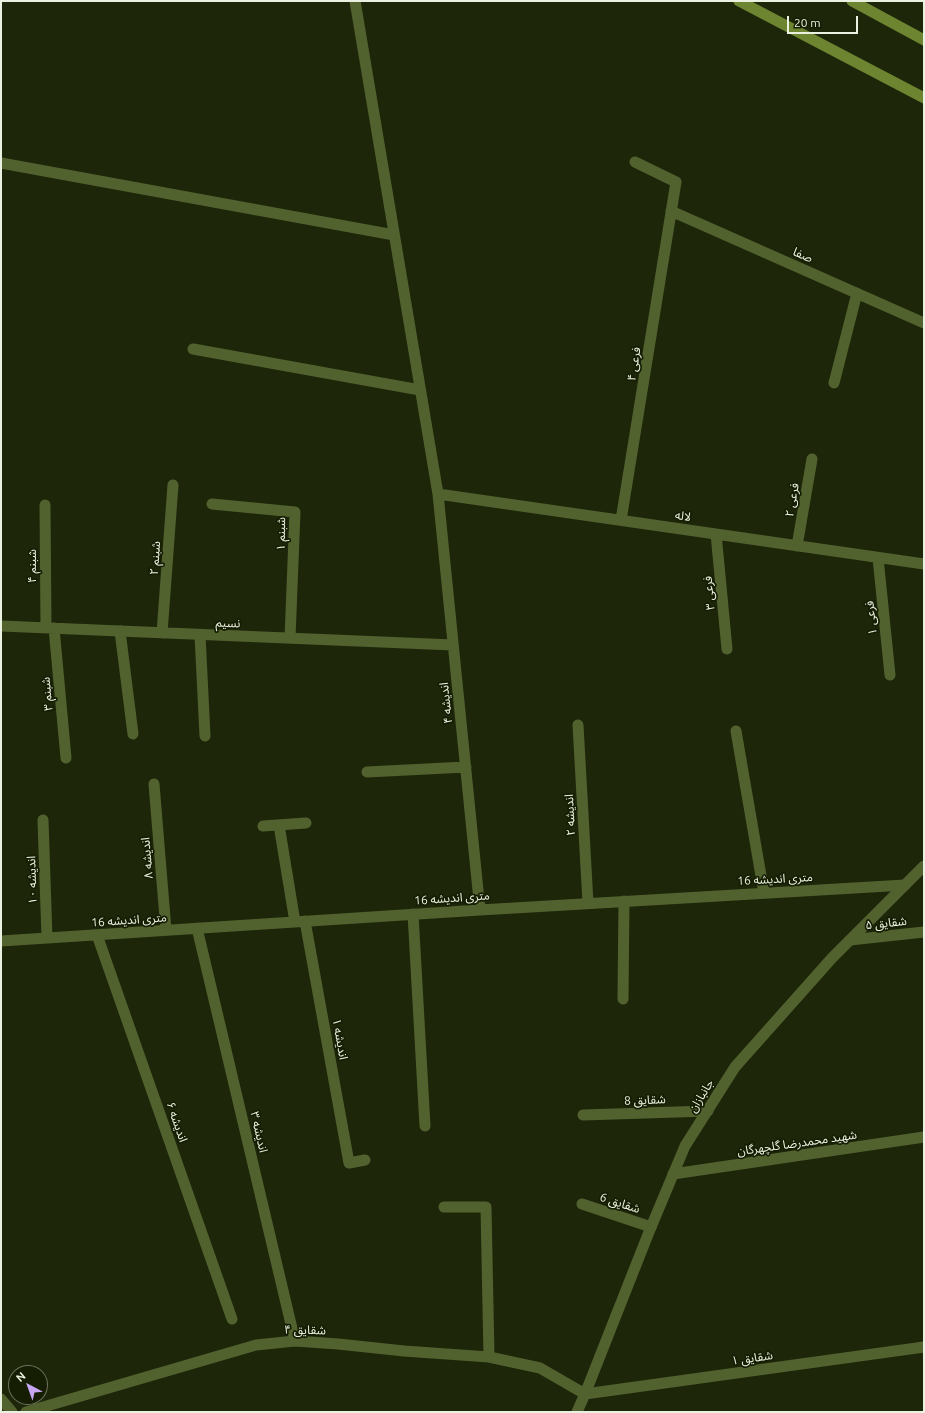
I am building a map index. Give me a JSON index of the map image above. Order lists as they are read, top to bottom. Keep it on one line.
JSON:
{"streets":{"street":["صفا","فرعی ۴","فرعی ۲","لاله","شبنم ۱","شبنم ۲","شبنم ۴","فرعی ۳","فرعی ۱","نسیم","شبنم ۳","اندیشه ۴","اندیشه ۲","اندیشه ۸","16 متری اندیشه","اندیشه ۱۰","شقایق ۵","اندیشه ۱","جانبازان","شقایق 8","اندیشه ۶","اندیشه ۳","شهید محمدرضا گلچهرگان","شقایق 6","شقایق ۴","شقایق ۱"]},"crossings":[["صفا","فرعی ۴"],["فرعی ۴","لاله"],["فرعی ۲","لاله"],["لاله","فرعی ۳"],["لاله","فرعی ۱"],["لاله","اندیشه ۴"],["شبنم ۱","نسیم"],["شبنم ۲","نسیم"],["شبنم ۴","نسیم"],["شبنم ۴","شبنم ۳"],["نسیم","شبنم ۳"],["نسیم","اندیشه ۴"],["اندیشه ۴","16 متری اندیشه"],["اندیشه ۲","16 متری اندیشه"],["اندیشه ۸","16 متری اندیشه"],["16 متری اندیشه","اندیشه ۱۰"],["16 متری اندیشه","اندیشه ۱"],["16 متری اندیشه","جانبازان"],["16 متری اندیشه","اندیشه ۶"],["16 متری اندیشه","اندیشه ۳"],["شقایق ۵","جانبازان"],["جانبازان","شقایق 8"],["جانبازان","شهید محمدرضا گلچهرگان"],["جانبازان","شقایق 6"],["جانبازان","شقایق ۴"],["جانبازان","شقایق ۱"],["اندیشه ۳","شقایق ۴"],["شقایق ۴","شقایق ۱"]],"scale_bar":"20 m","north":"top left"}
